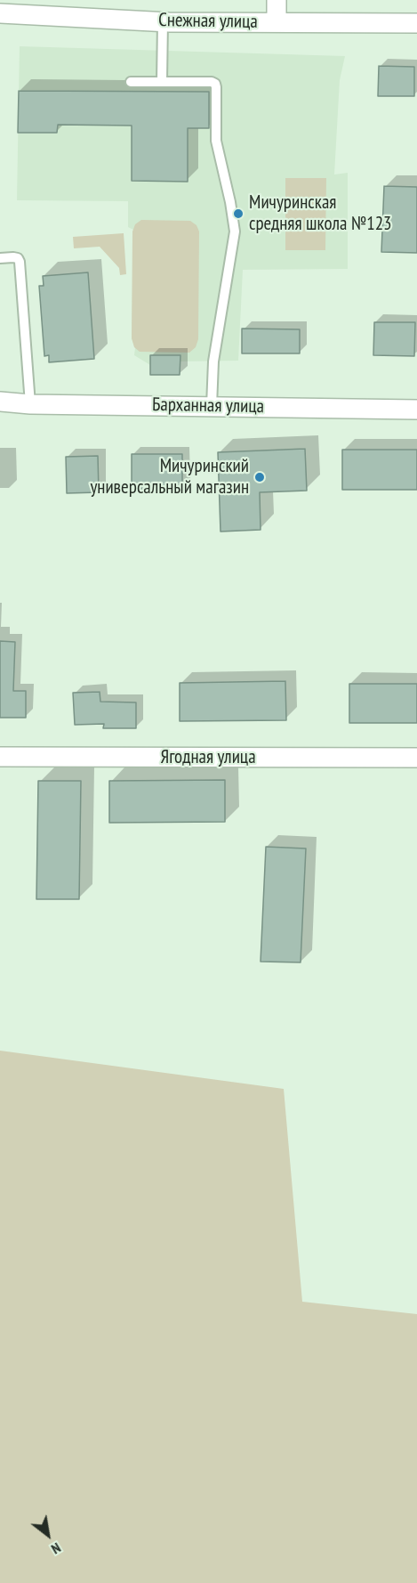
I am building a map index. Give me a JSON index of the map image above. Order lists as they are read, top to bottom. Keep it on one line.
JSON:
{"streets":{"street":["Снежная улица","Барханная улица","Ягодная улица"]},"places":["Мичуринская средняя школа №123","Мичуринский универсальный магазин"],"north":"bottom right"}
